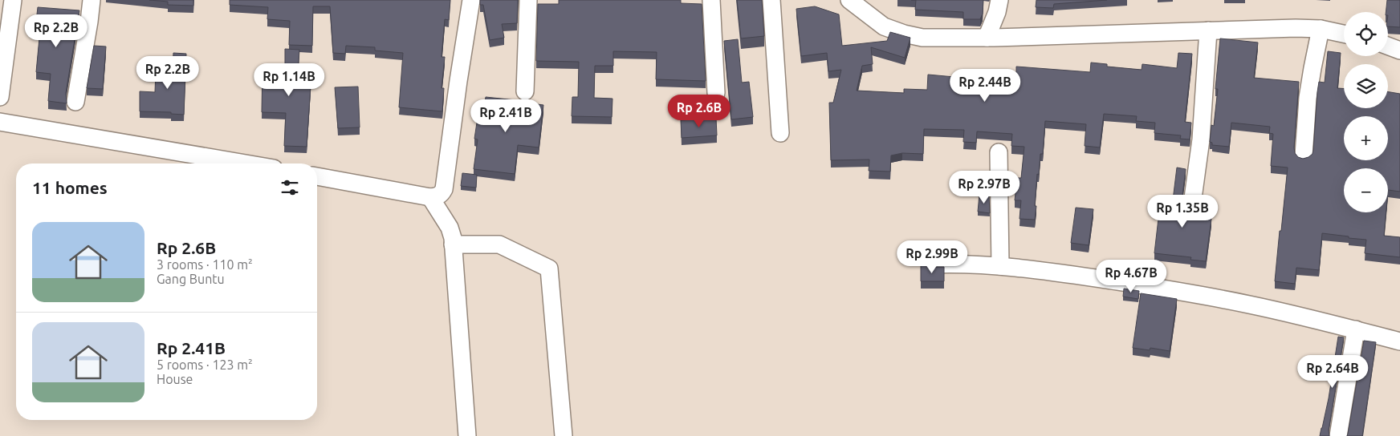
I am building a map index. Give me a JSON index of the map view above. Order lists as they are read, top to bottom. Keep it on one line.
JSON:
{"page":{"map_buttons":["+","−"],"price":["Rp 2.2B","Rp 2.2B","Rp 1.14B","Rp 2.44B","Rp 2.6B","Rp 2.41B","Rp 2.97B","Rp 1.35B","Rp 2.99B","Rp 4.67B","Rp 2.64B"],"heading":"11 homes","list":[{"name":"Rp 2.6B","note":"3 rooms · 110 m² · Gang Buntu"},{"name":"Rp 2.41B","note":"5 rooms · 123 m² · House"}]}}
